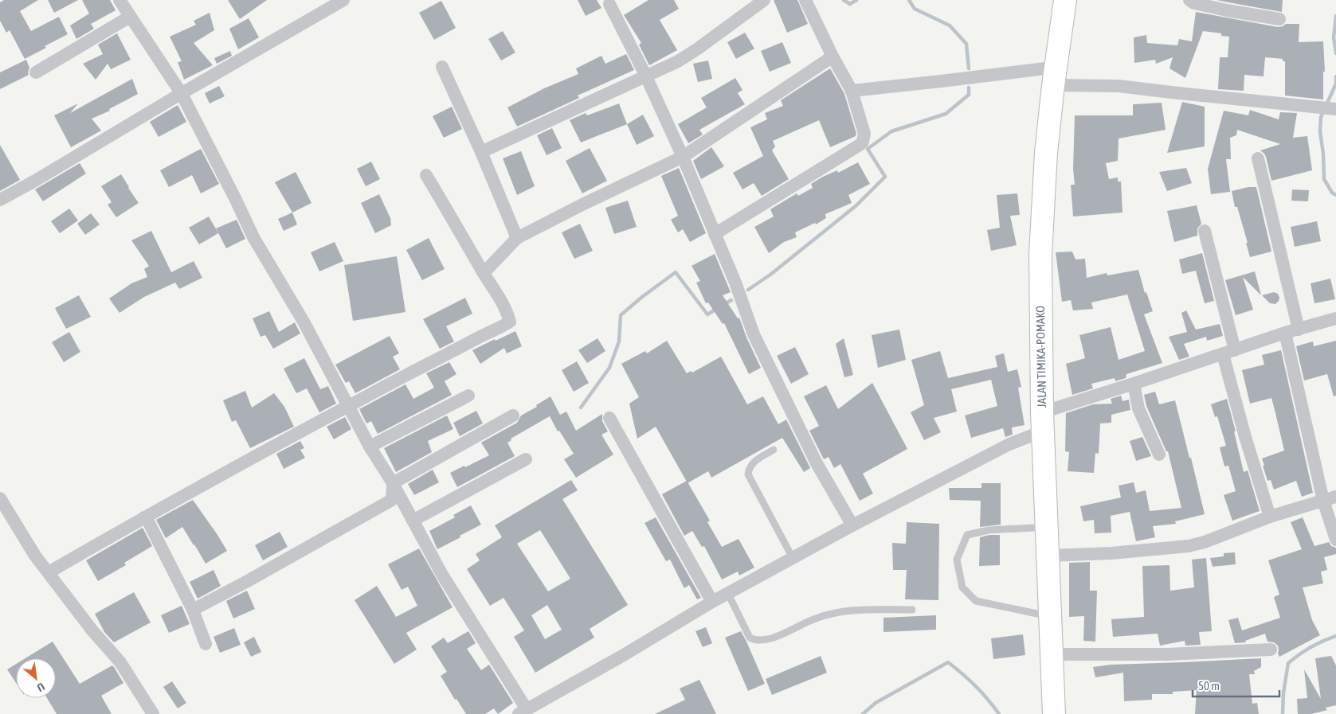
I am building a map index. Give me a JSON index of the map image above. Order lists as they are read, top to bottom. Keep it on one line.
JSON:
{"streets":{"highway":["JALAN TIMIKA-POMAKO"]},"scale_bar":"50 m","north":"bottom right"}
